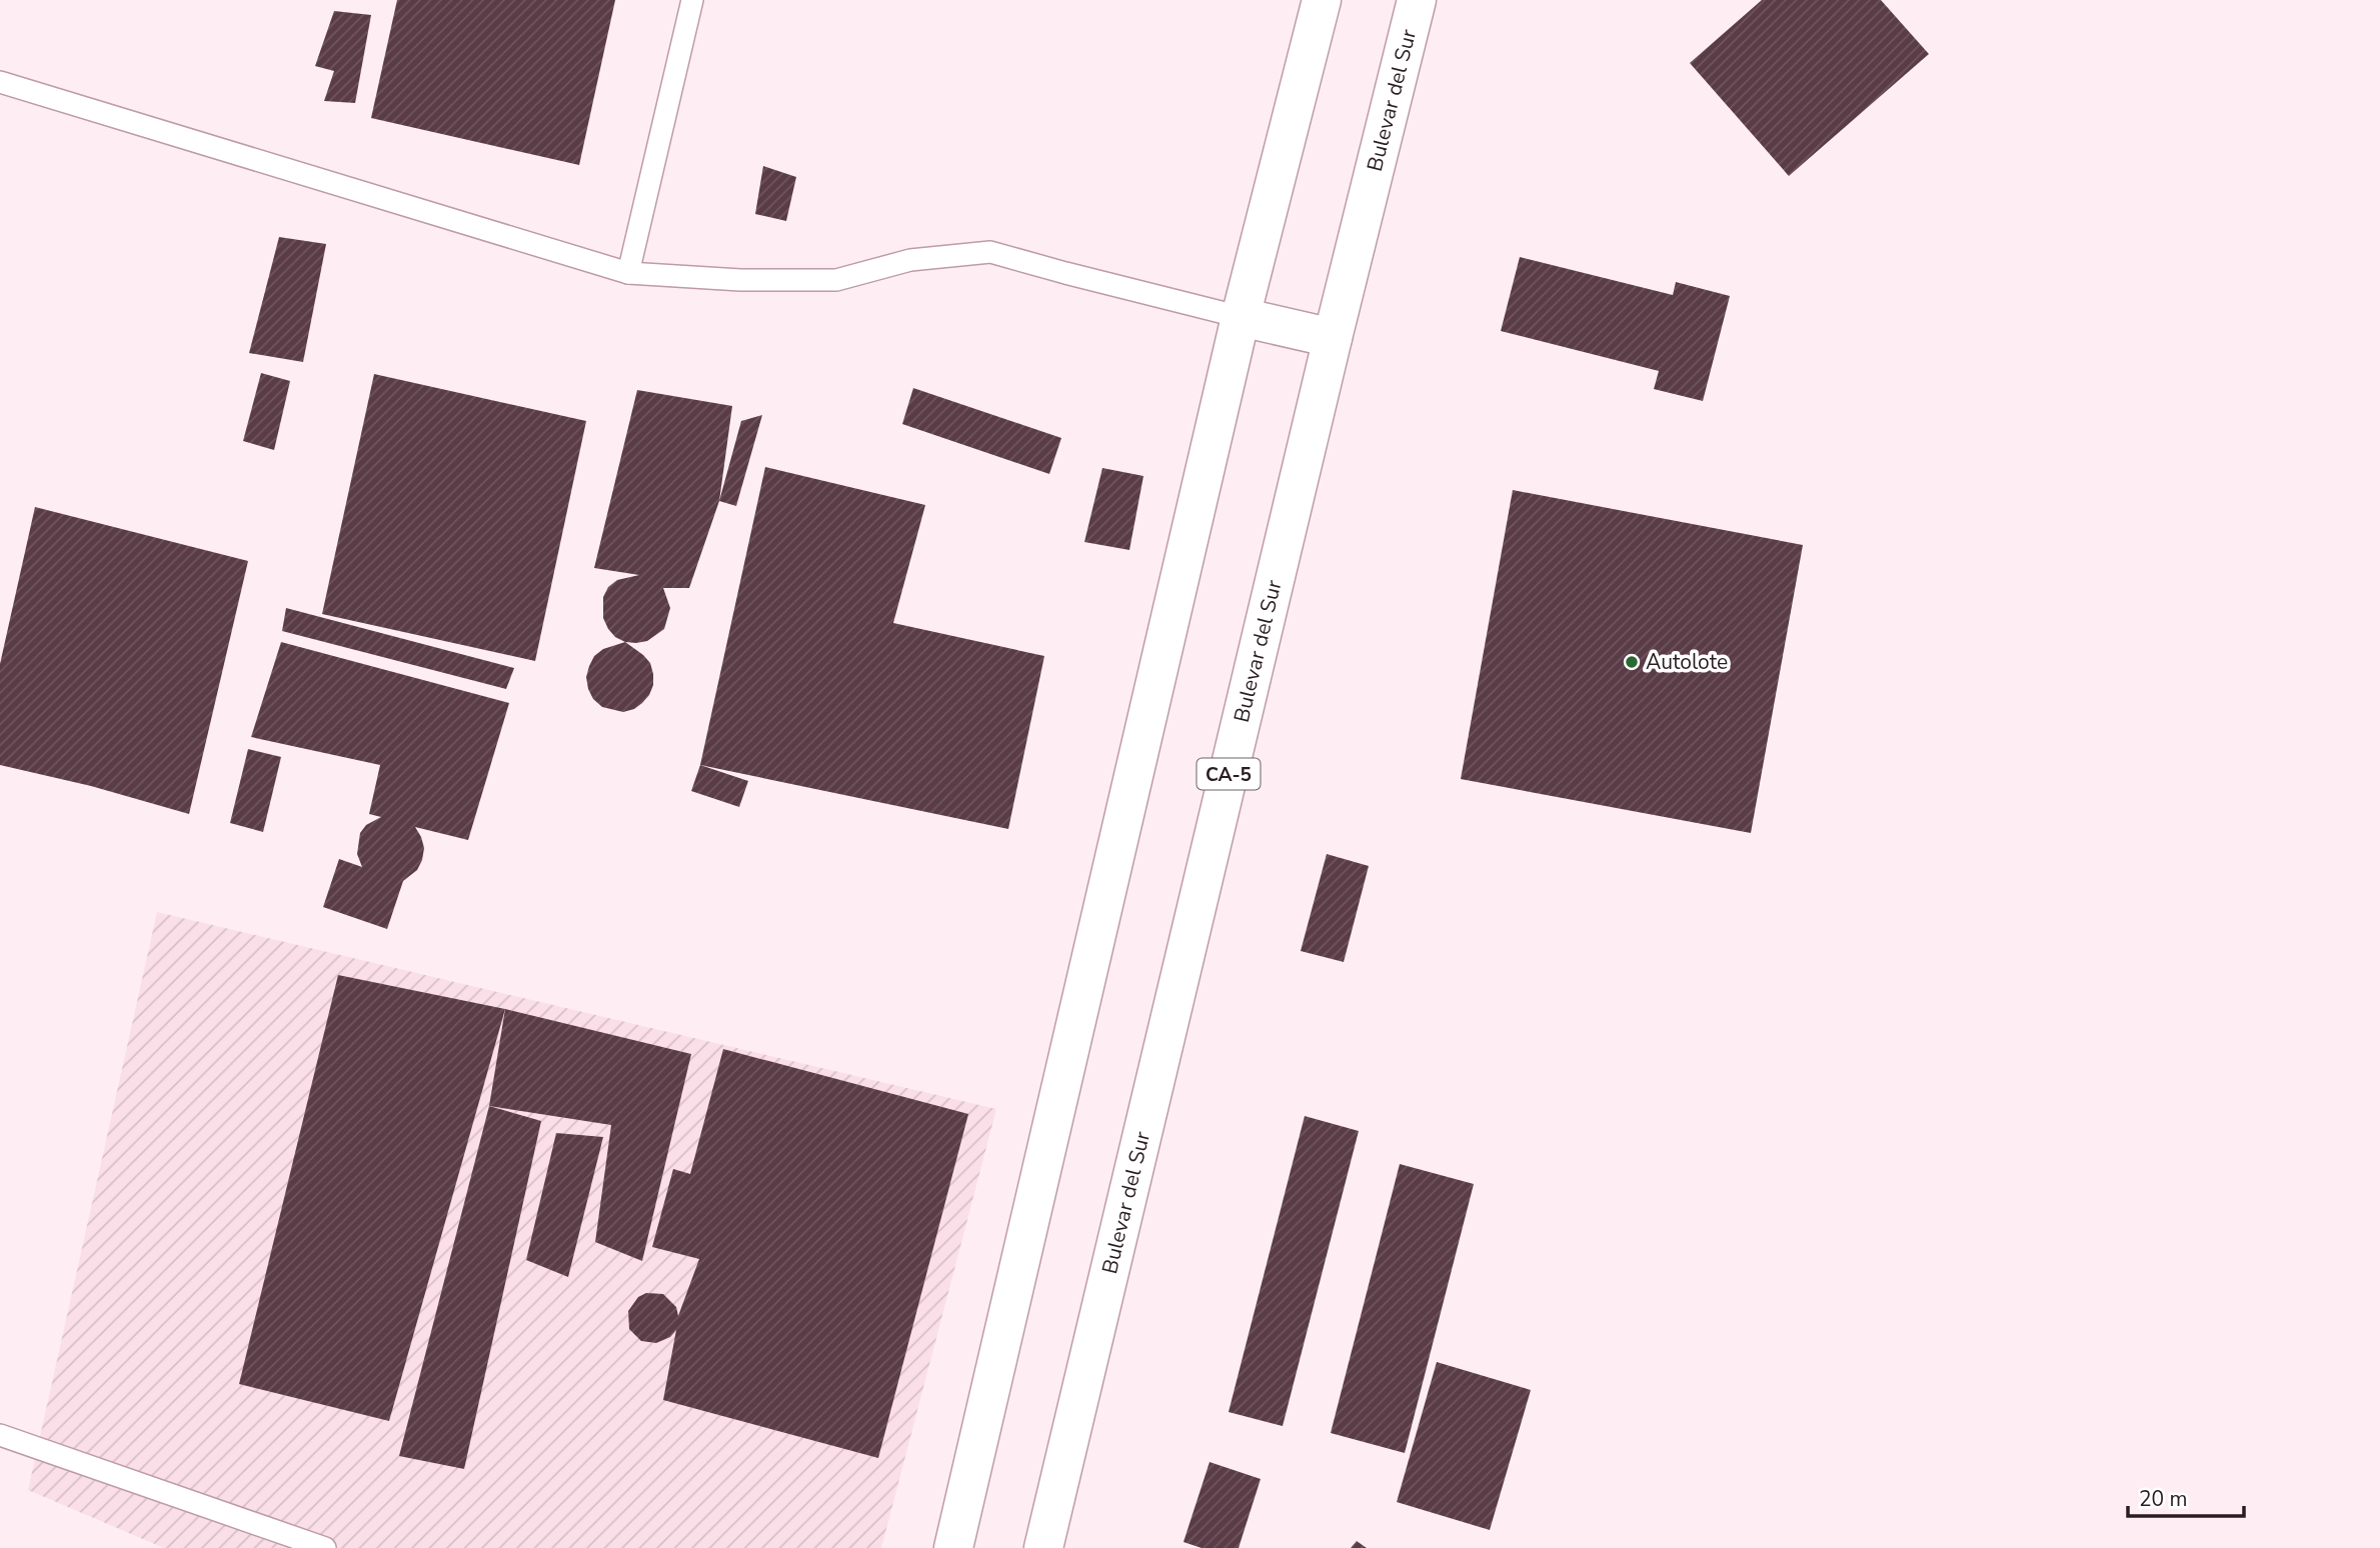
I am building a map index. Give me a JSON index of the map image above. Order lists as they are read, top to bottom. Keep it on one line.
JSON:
{"streets":{"highway":["Bulevar del Sur","CA-5"]},"places":["Autolote"],"scale_bar":"20 m"}
